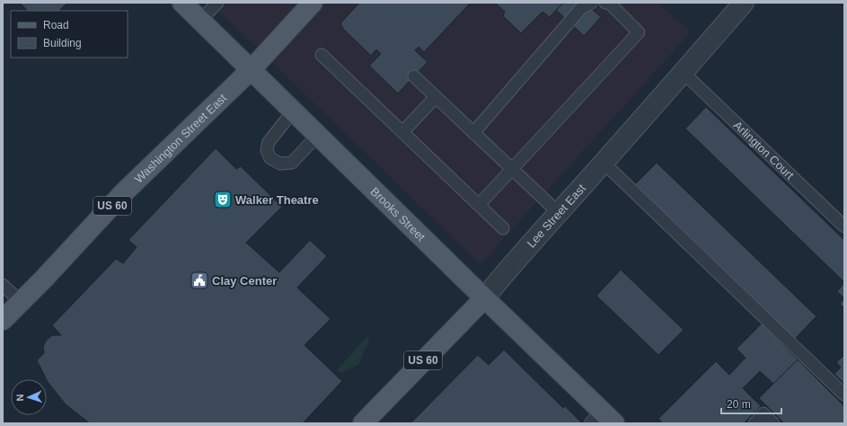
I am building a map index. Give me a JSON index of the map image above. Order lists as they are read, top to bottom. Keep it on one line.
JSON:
{"streets":{"main road":["Washington Street East","US 60","Brooks Street","Lee Street East"],"lane":["Arlington Court"]},"crossings":[["Washington Street East","Brooks Street"],["Arlington Court","Lee Street East"],["Brooks Street","Lee Street East"]],"places":{"theatre":["Walker Theatre"],"public building":["Clay Center"]},"legend":["Road","Building"],"scale_bar":"20 m","north":"left"}
